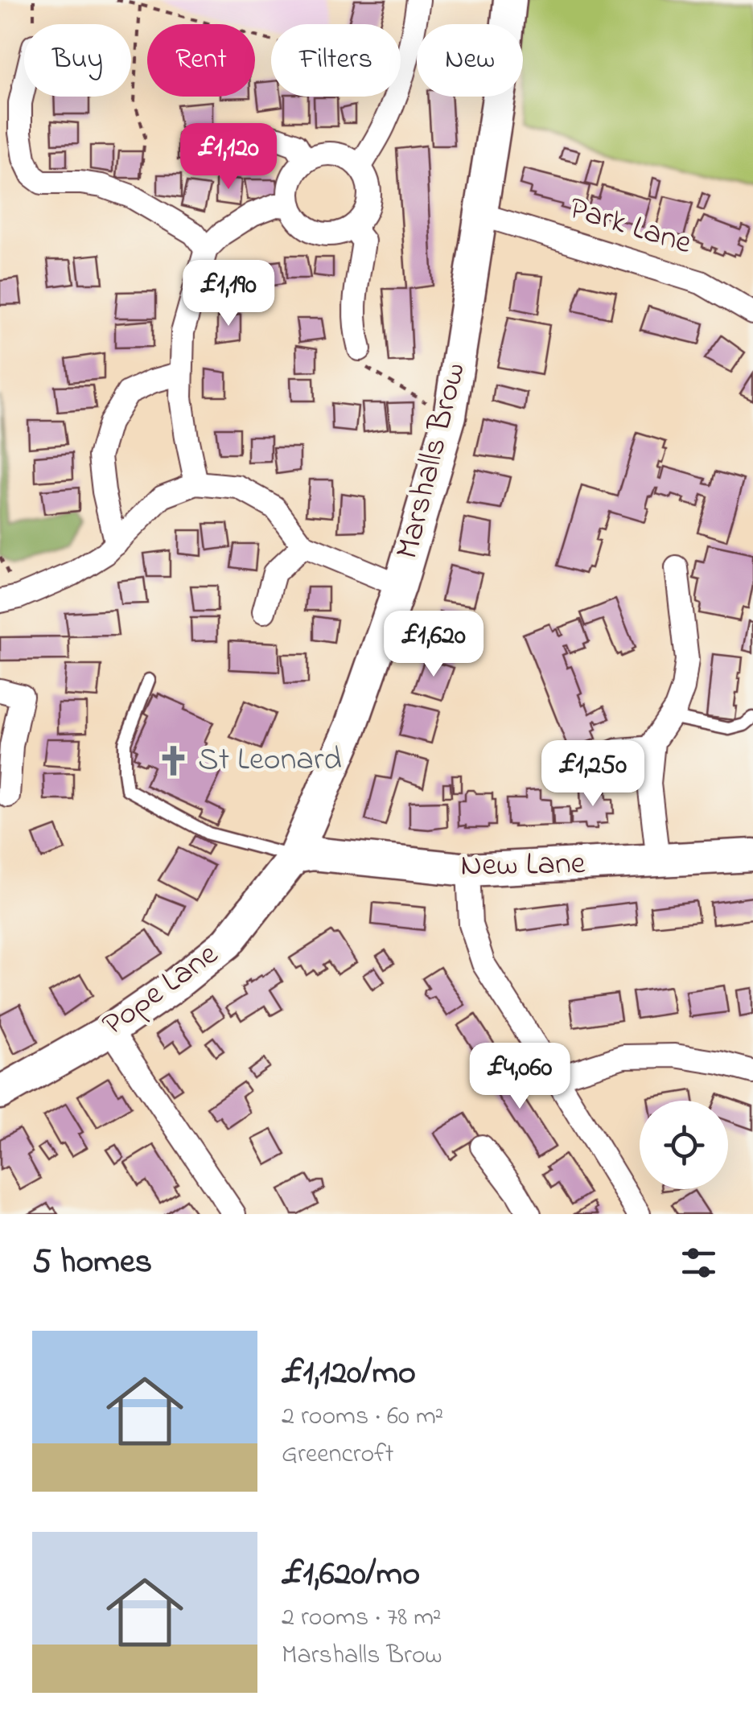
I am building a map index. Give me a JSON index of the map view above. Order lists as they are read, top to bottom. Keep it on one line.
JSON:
{"streets":{"street":["Park Lane","Marshalls Brow","New Lane","Pope Lane"]},"crossings":[["Park Lane","Marshalls Brow"],["Marshalls Brow","New Lane"],["Marshalls Brow","Pope Lane"],["New Lane","Pope Lane"]],"places":{"church":["St Leonard"]},"page":{"chip":["Buy","Rent","Filters","New"],"price":["£1,120","£1,190","£1,620","£1,250","£4,060"],"heading":"5 homes","list":[{"name":"£1,120/mo","note":"2 rooms · 60 m² · Greencroft"},{"name":"£1,620/mo","note":"2 rooms · 78 m² · Marshalls Brow"}]}}
